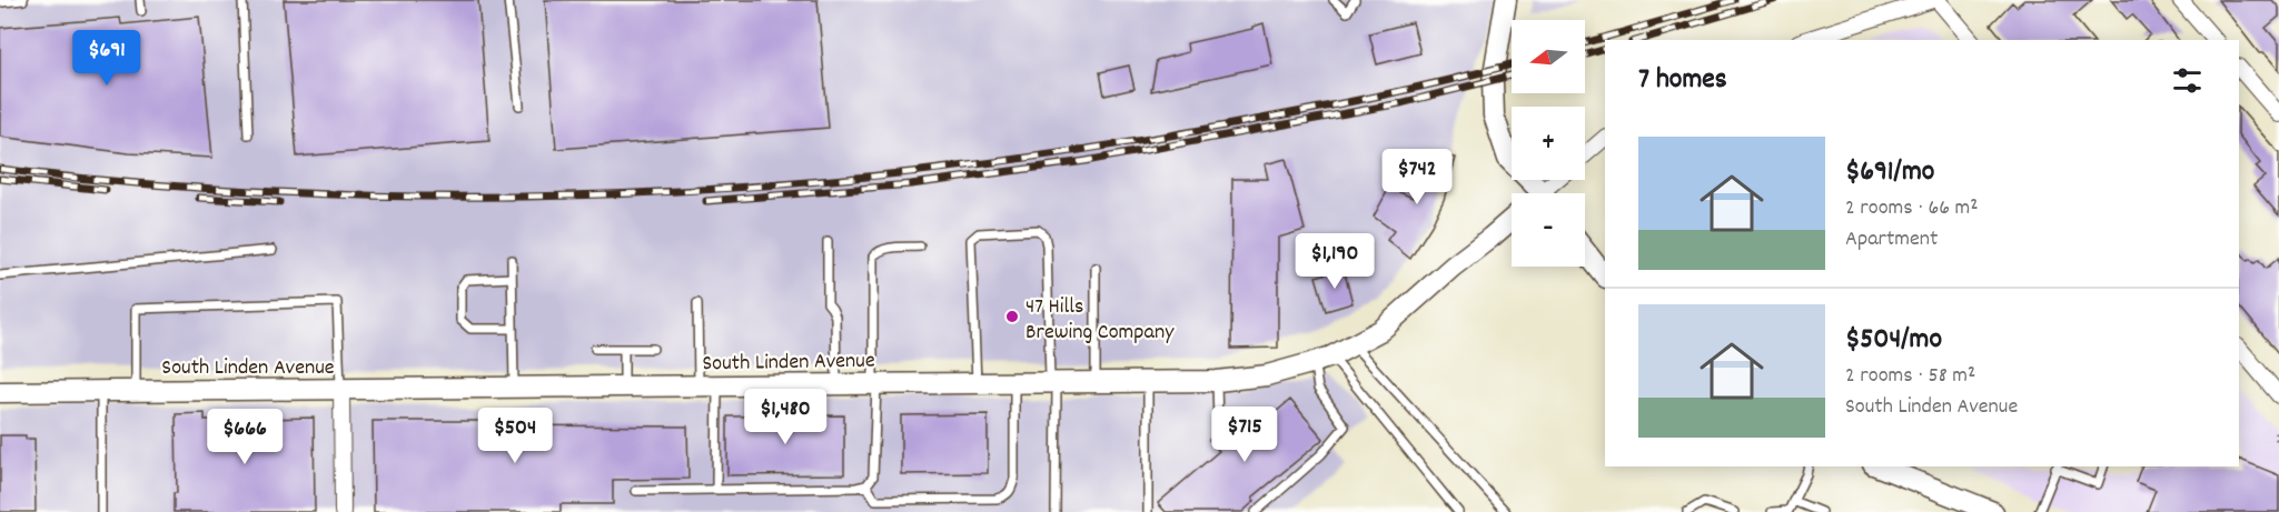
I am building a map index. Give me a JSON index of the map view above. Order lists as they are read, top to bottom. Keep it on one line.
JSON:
{"streets":{"street":["South Linden Avenue"]},"places":["47 Hills Brewing Company"],"north":"left","page":{"map_buttons":["+","−"],"price":["$691","$742","$1,190","$1,480","$715","$504","$666"],"heading":"7 homes","list":[{"name":"$691/mo","note":"2 rooms · 66 m² · Apartment"},{"name":"$504/mo","note":"2 rooms · 58 m² · South Linden Avenue"}]}}
